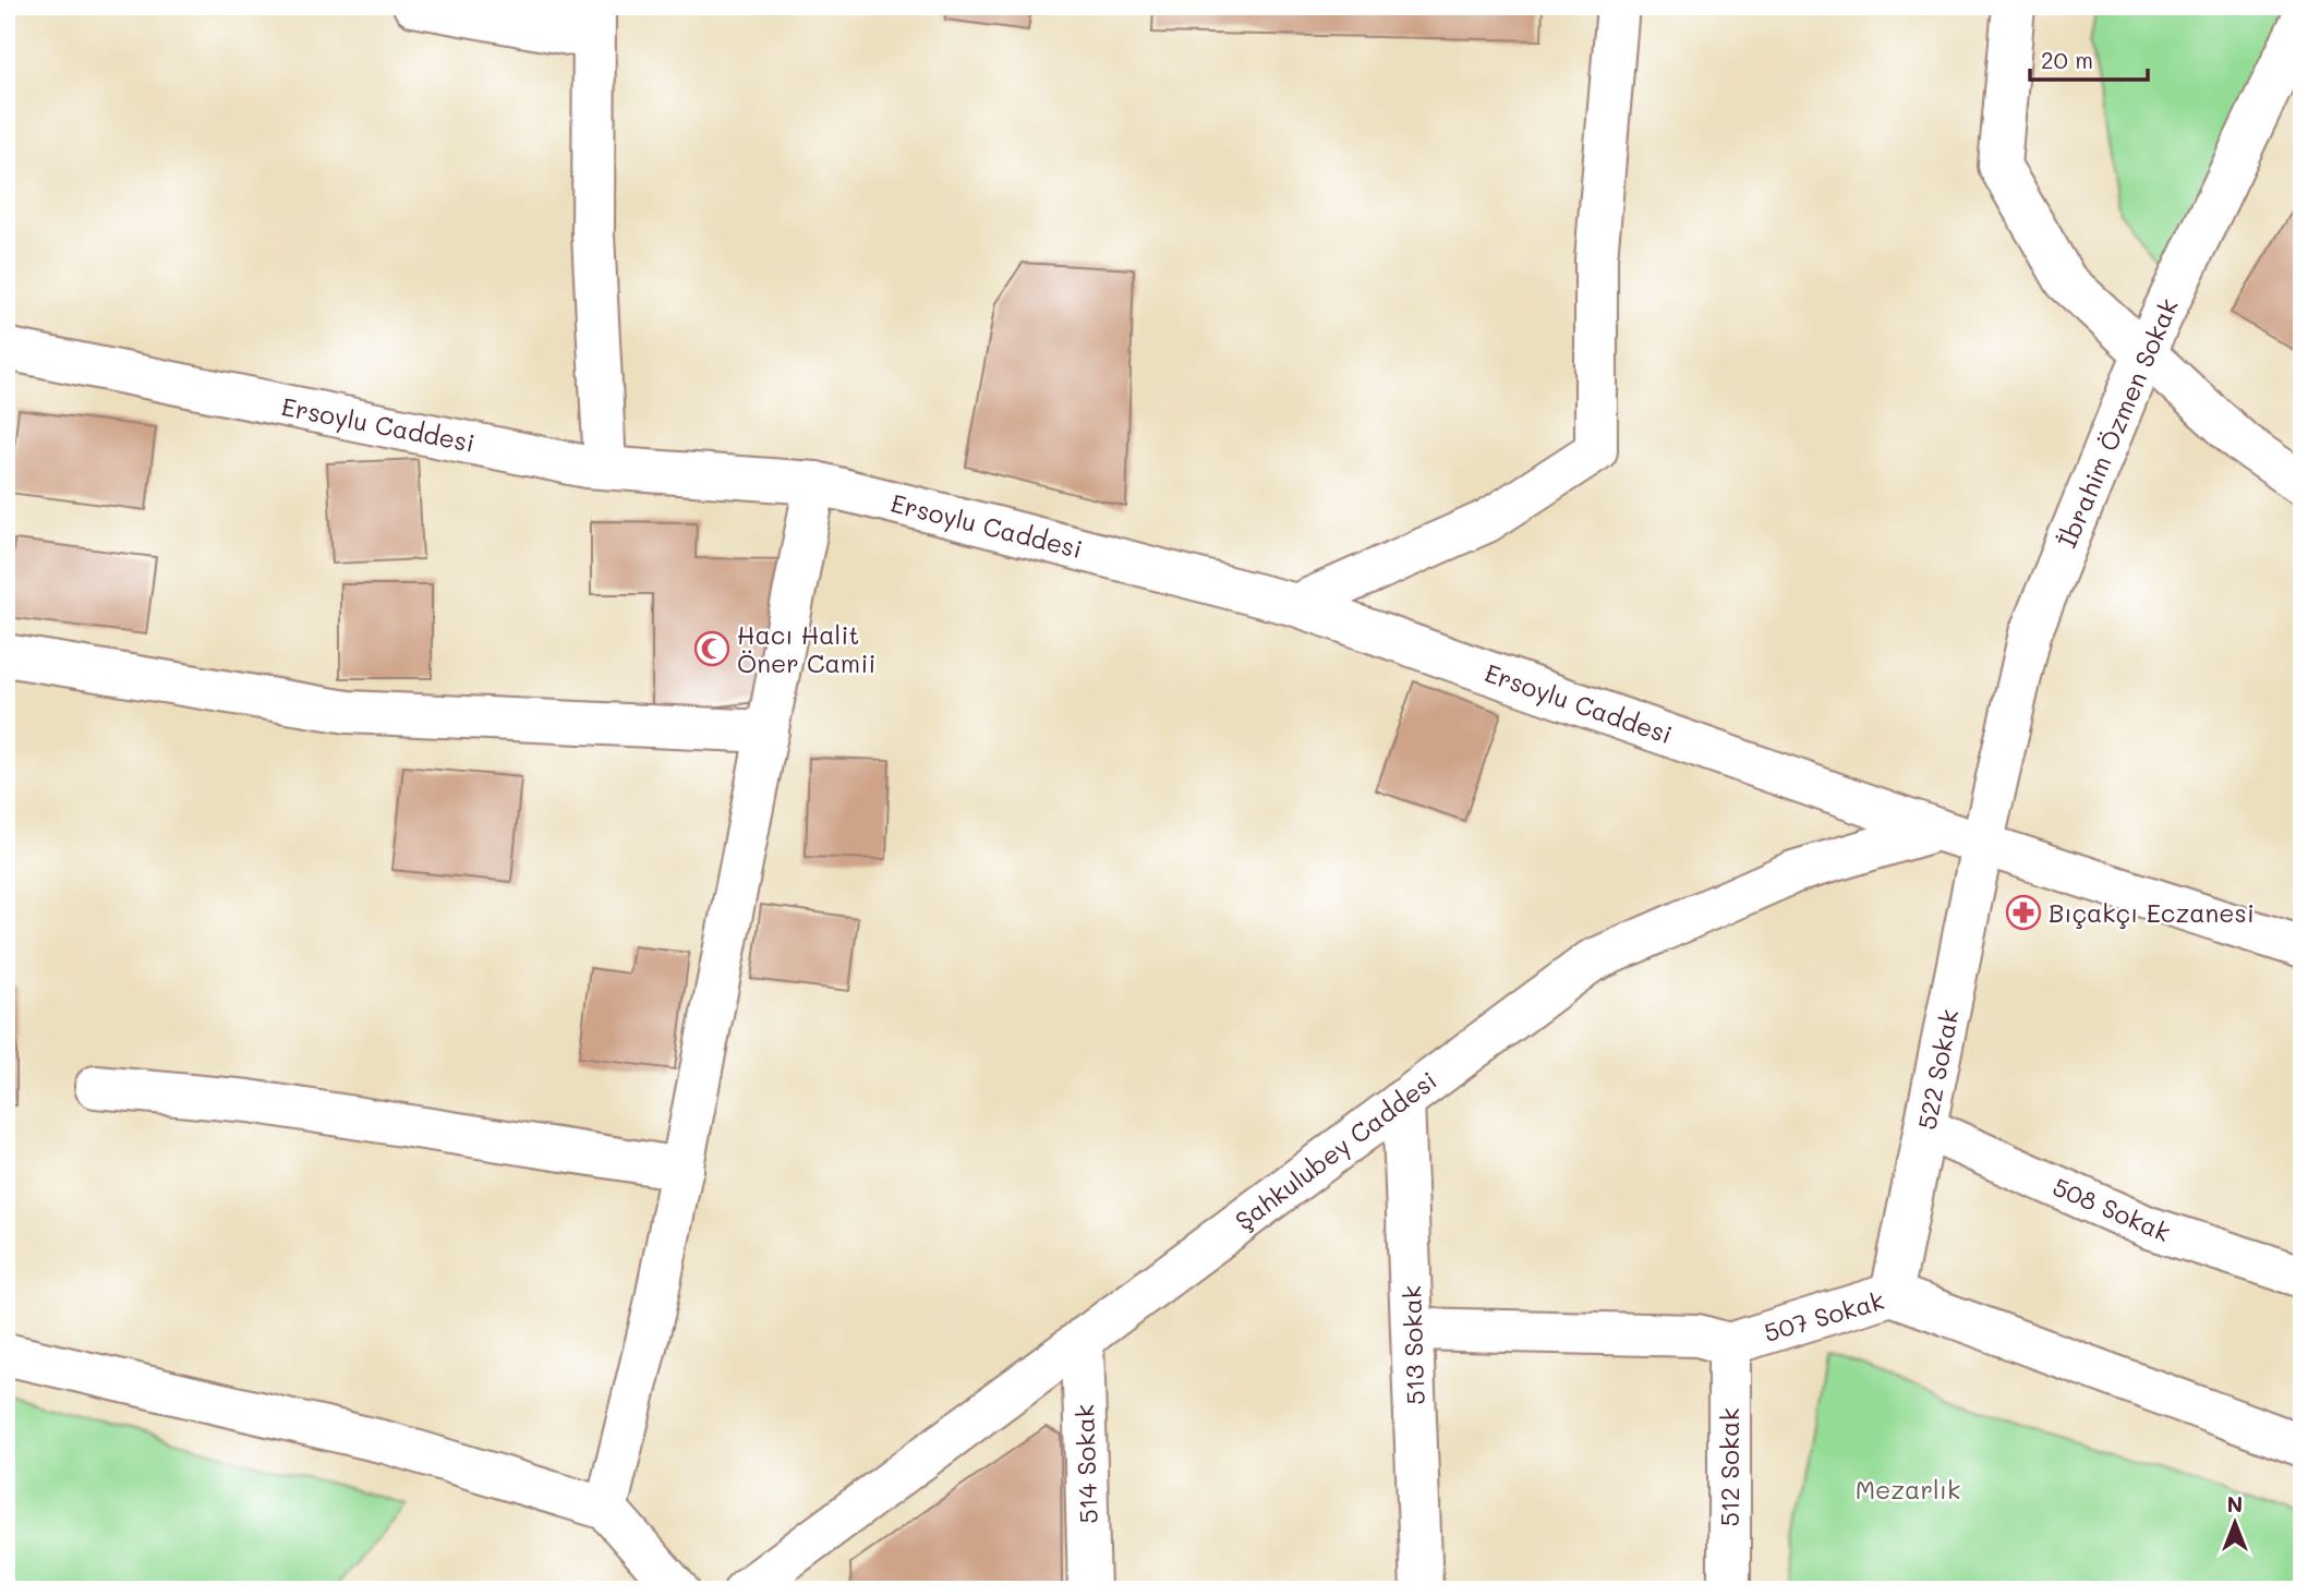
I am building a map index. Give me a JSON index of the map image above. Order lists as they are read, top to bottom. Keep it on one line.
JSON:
{"streets":{"street":["İbrahim Özmen Sokak","Ersoylu Caddesi","522 Sokak","Şahkulubey Caddesi","508 Sokak","507 Sokak","513 Sokak","514 Sokak","512 Sokak"]},"crossings":[["İbrahim Özmen Sokak","522 Sokak"],["Ersoylu Caddesi","Şahkulubey Caddesi"],["522 Sokak","508 Sokak"],["522 Sokak","507 Sokak"],["Şahkulubey Caddesi","513 Sokak"],["Şahkulubey Caddesi","514 Sokak"],["507 Sokak","512 Sokak"]],"parks":["Mezarlık"],"places":{"mosque":["Hacı Halit Öner Camii"],"pharmacy":["Bıçakçı Eczanesi"]},"scale_bar":"20 m","north":"top"}
